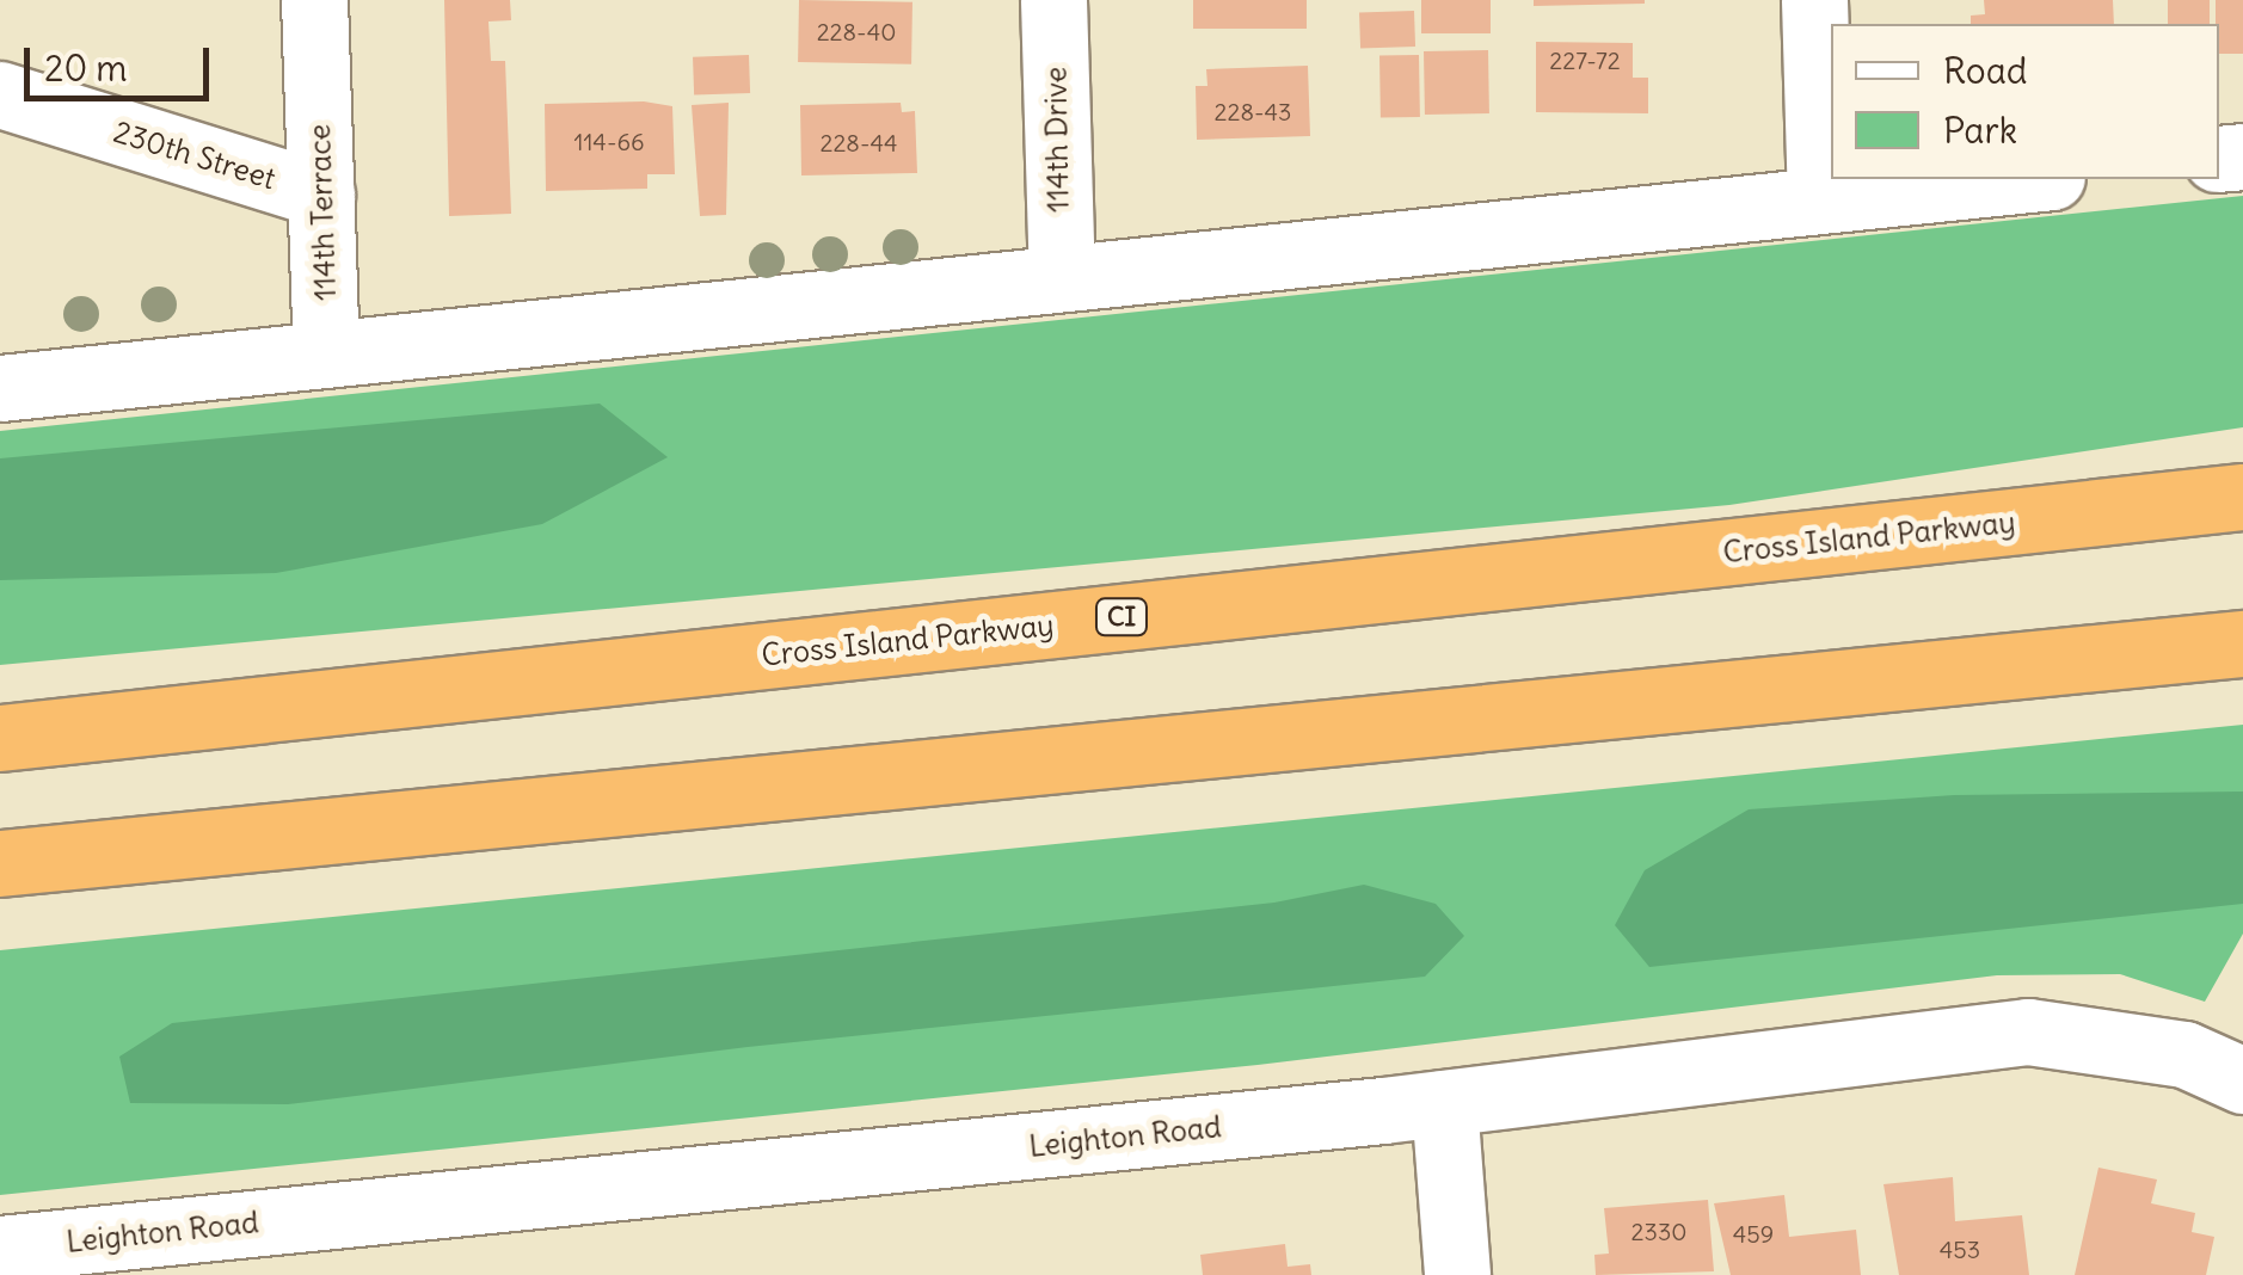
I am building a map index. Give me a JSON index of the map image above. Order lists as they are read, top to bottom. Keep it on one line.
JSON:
{"streets":{"highway":["Cross Island Parkway","CI"],"street":["114th Drive","230th Street","114th Terrace","Leighton Road"]},"crossings":[["230th Street","114th Terrace"]],"house_numbers":["228-40","227-72","228-43","114-66","228-44","2330","459","453"],"legend":["Road","Park"],"scale_bar":"20 m"}
